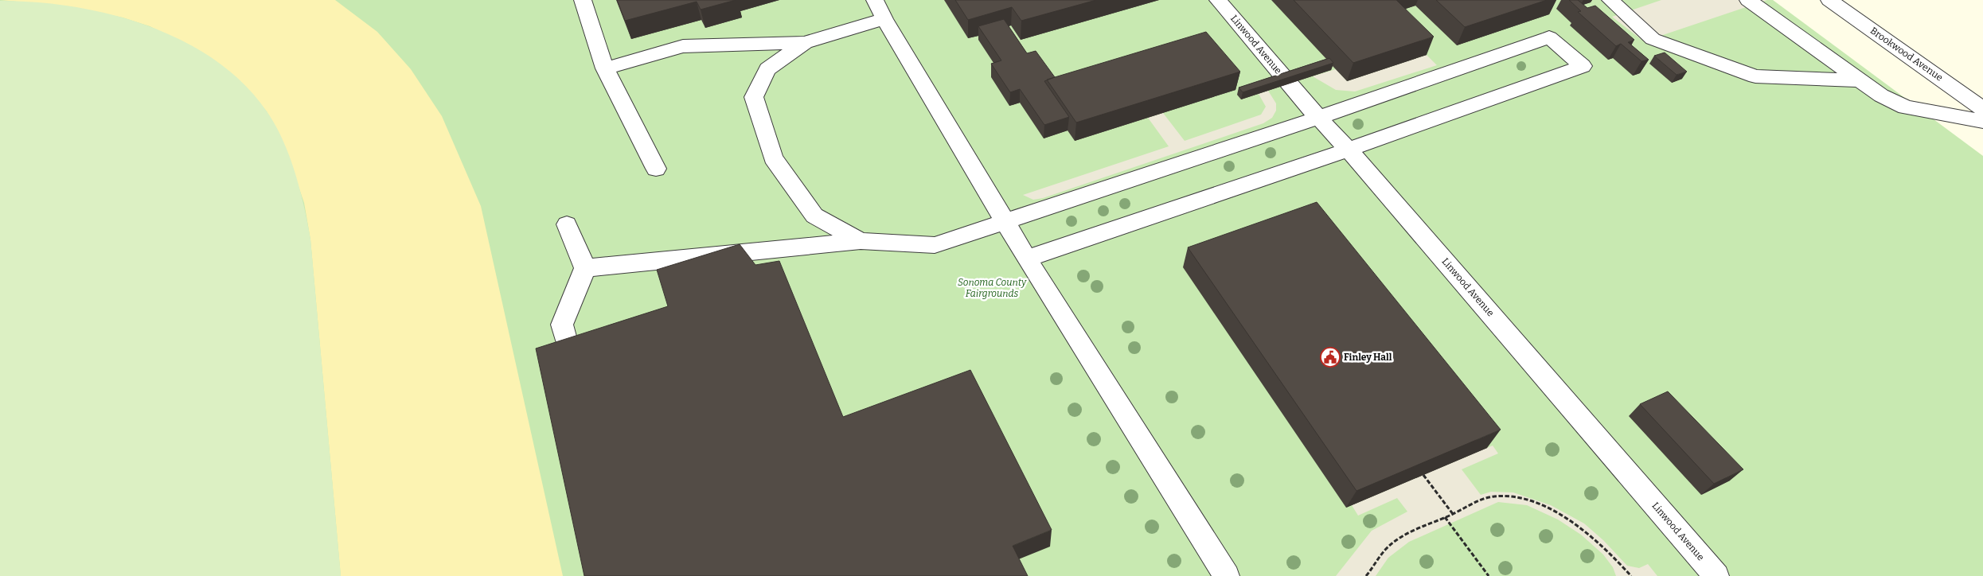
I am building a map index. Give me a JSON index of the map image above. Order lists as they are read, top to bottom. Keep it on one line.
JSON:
{"streets":{"street":["Linwood Avenue","Brookwood Avenue"]},"parks":["Sonoma County Fairgrounds"],"places":{"public building":["Finley Hall"]}}
